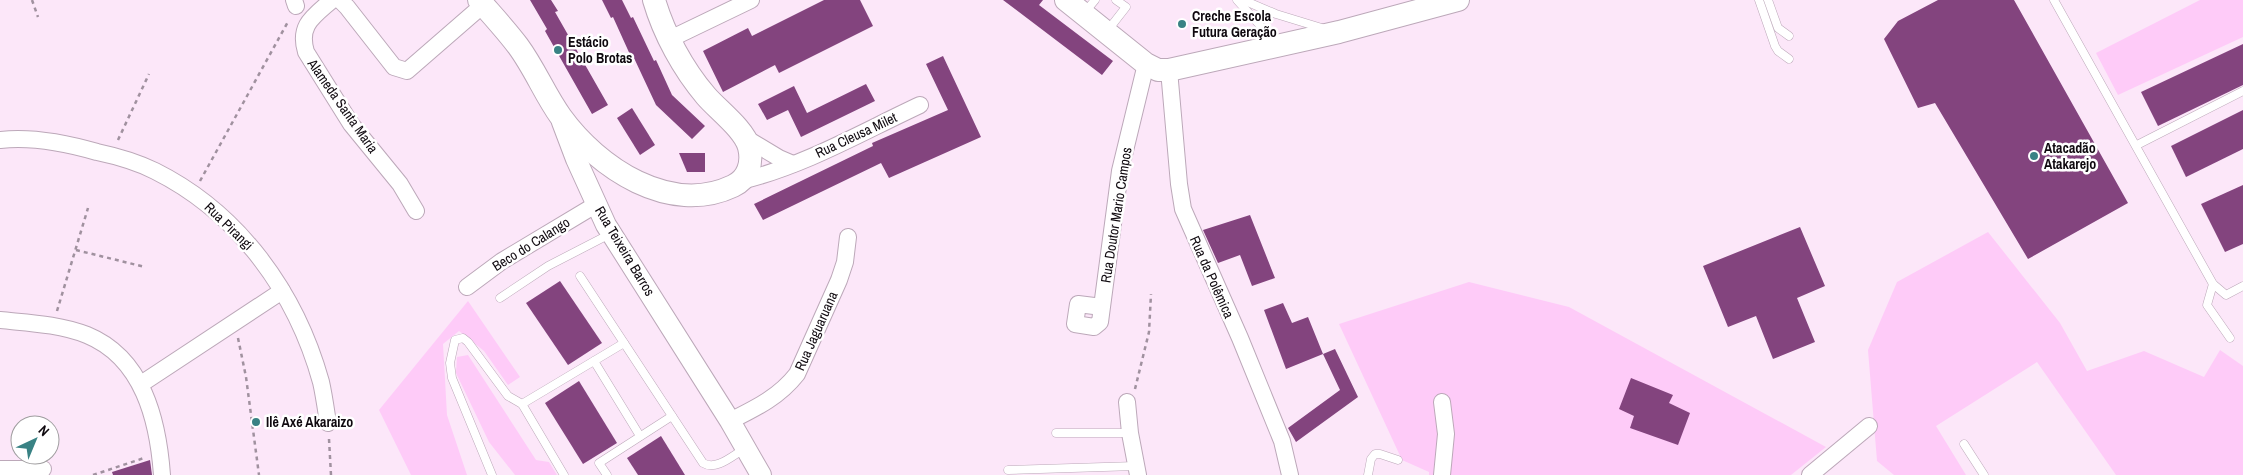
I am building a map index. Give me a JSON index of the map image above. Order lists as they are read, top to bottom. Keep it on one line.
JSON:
{"streets":{"main road":["Rua Cleusa Milet","Rua Teixeira Barros"],"street":["Alameda Santa Maria","Rua Doutor Mario Campos","Rua Pirangi","Beco do Calango","Rua da Polêmica","Rua Jaguaruana"]},"crossings":[["Rua Cleusa Milet","Rua Teixeira Barros"],["Beco do Calango","Rua Teixeira Barros"],["Rua Teixeira Barros","Rua Jaguaruana"]],"places":["Creche Escola Futura Geração","Estácio Polo Brotas","Atacadão Atakarejo","Ilê Axé Akaraizo"],"north":"top right"}
